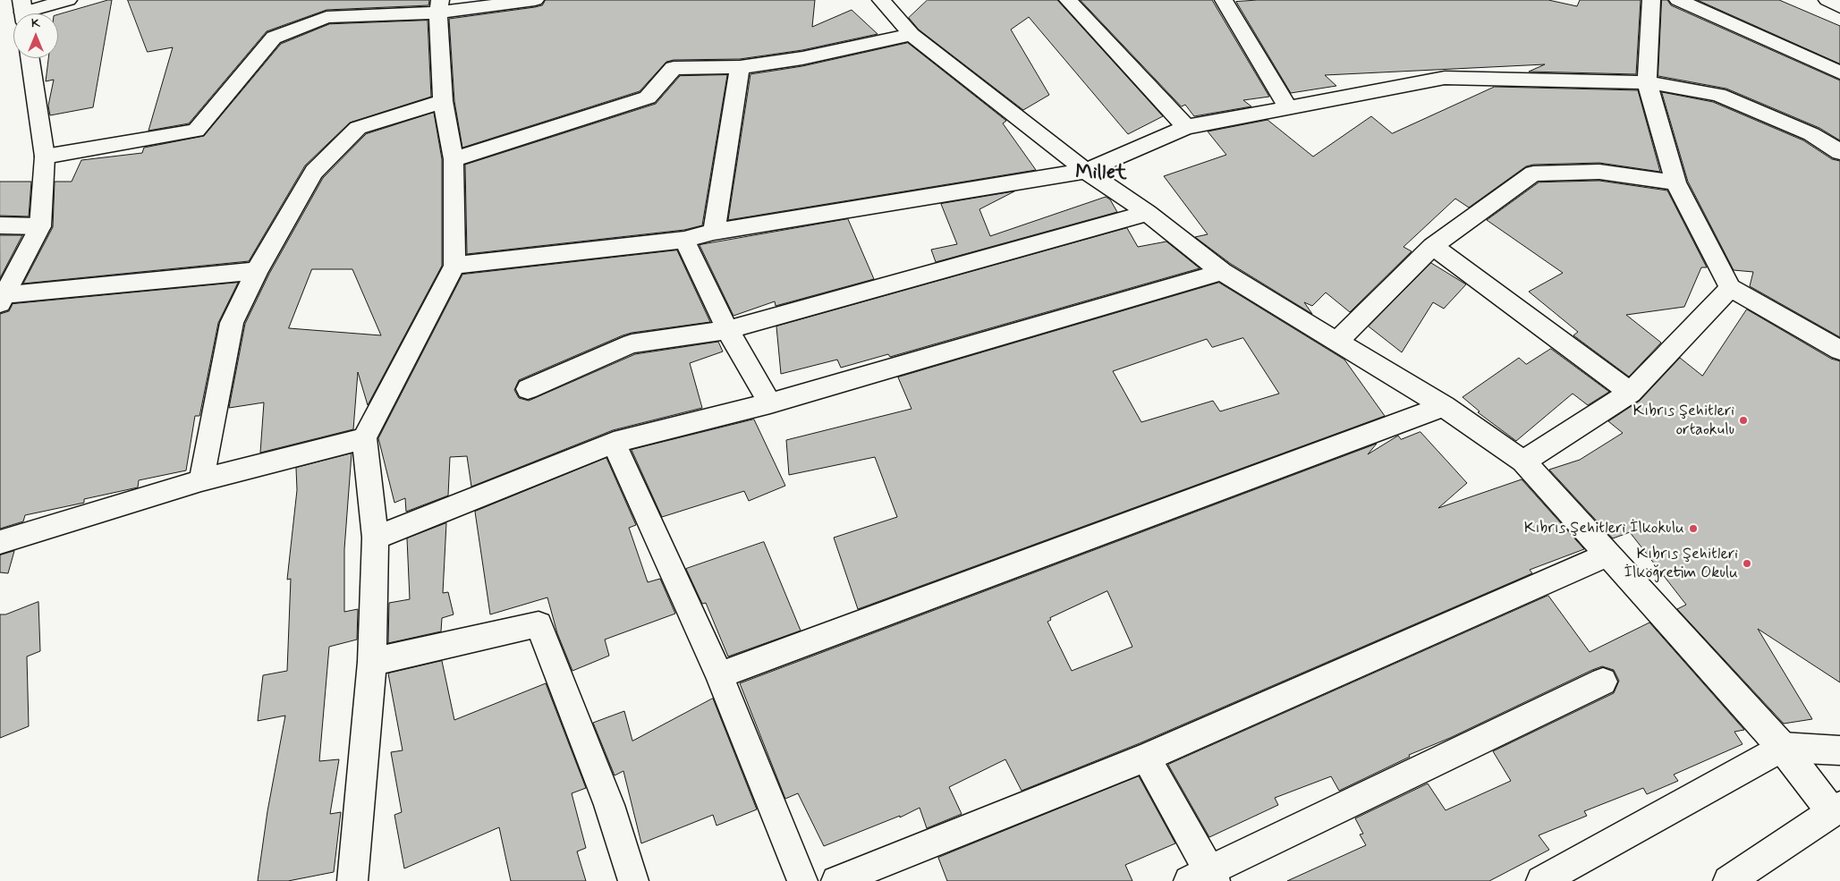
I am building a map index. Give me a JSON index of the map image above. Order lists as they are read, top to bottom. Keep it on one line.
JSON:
{"districts":["Millet"],"places":["Kıbrıs Şehitleri ortaokulu","Kıbrıs Şehitleri İlkokulu","Kıbrıs Şehitleri İlköğretim Okulu"],"north":"top"}
